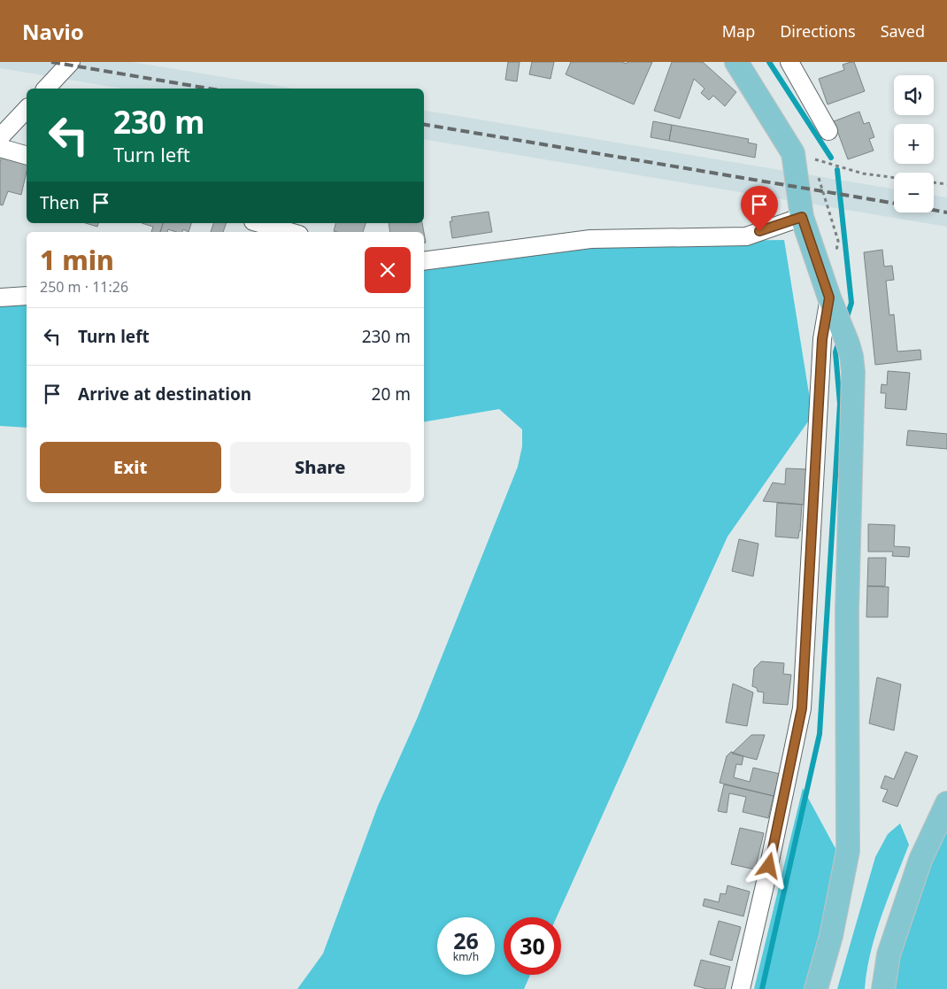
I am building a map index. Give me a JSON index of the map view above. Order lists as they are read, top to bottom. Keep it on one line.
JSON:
{"page":{"header":"Navio","nav":["Map","Directions","Saved"],"map_buttons":["+","−"],"turn":["230 m","Turn left"],"then":"Then","heading":["1 min","250 m · 11:26"],"list":[{"name":"Turn left","value":"230 m"},{"name":"Arrive at destination","value":"20 m"}],"buttons":["Exit","Share"],"speed":"26 km/h","limit":"30"}}
